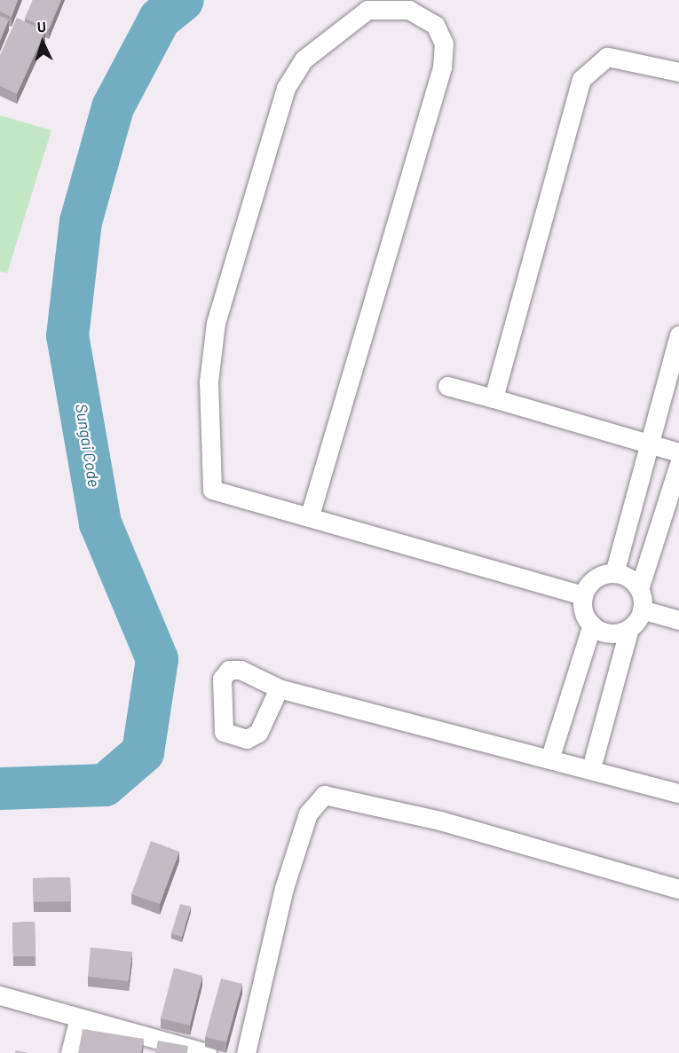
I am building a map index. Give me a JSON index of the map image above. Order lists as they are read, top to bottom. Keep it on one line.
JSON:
{"water":["Sungai Code"],"north":"top"}
